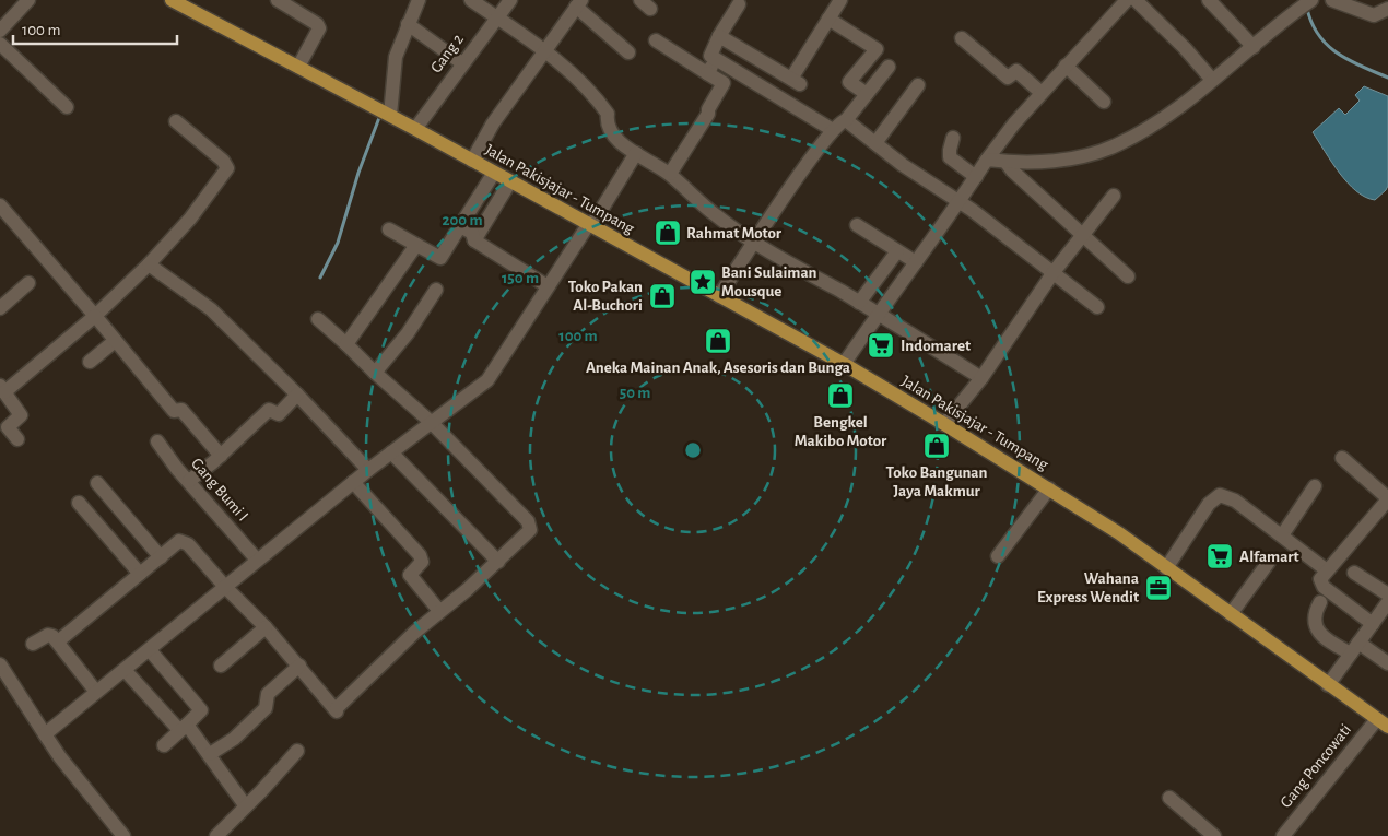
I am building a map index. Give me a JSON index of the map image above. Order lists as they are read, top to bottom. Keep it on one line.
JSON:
{"streets":{"main road":["Jalan Pakisjajar - Tumpang"],"street":["Gang 2","Gang Bumi I","Gang Poncowati"]},"crossings":[["Gang 2","Jalan Pakisjajar - Tumpang"],["Jalan Pakisjajar - Tumpang","Gang Poncowati"]],"places":{"shop":["Rahmat Motor","Toko Pakan Al-Buchori","Aneka Mainan Anak, Asesoris dan Bunga","Bengkel Makibo Motor","Toko Bangunan Jaya Makmur"],"place":["Bani Sulaiman Mousque"],"supermarket":["Indomaret","Alfamart"],"office":["Wahana Express Wendit"]},"scale_bar":"100 m","rings":["200 m","150 m","100 m","50 m"]}
